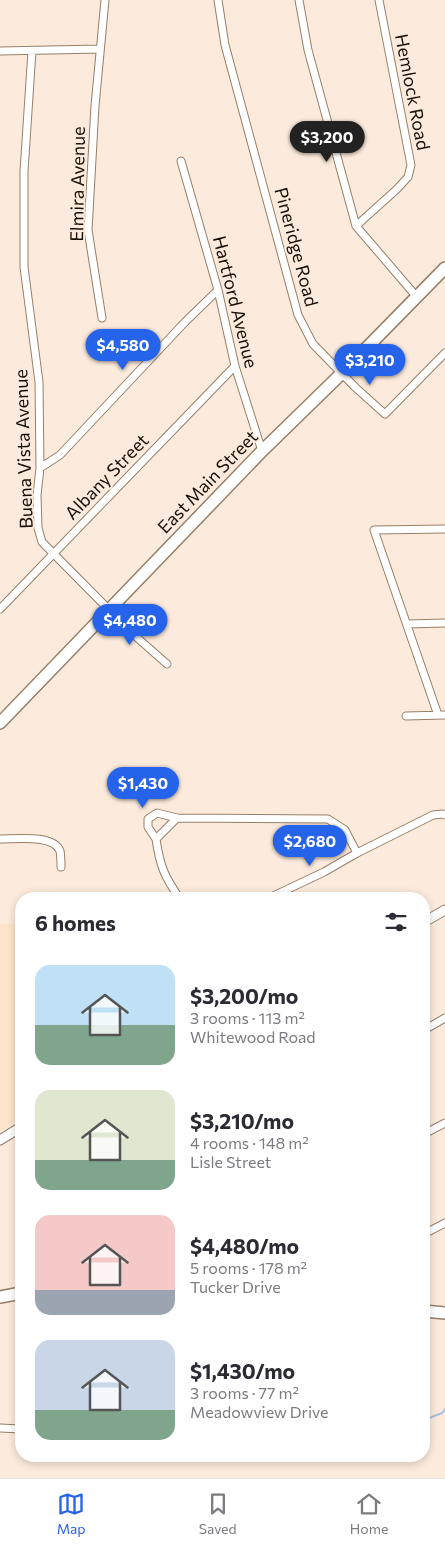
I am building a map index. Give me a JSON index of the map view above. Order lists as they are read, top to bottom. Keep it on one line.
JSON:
{"streets":{"main road":["East Main Street"],"street":["Hemlock Road","Elmira Avenue","Pineridge Road","Hartford Avenue","Buena Vista Avenue","Albany Street"]},"crossings":[["Pineridge Road","East Main Street"],["Hartford Avenue","Albany Street"],["Hartford Avenue","East Main Street"],["Buena Vista Avenue","Albany Street"],["Buena Vista Avenue","East Main Street"]],"page":{"price":["$3,200","$4,580","$3,210","$4,480","$1,430","$2,680"],"heading":"6 homes","list":[{"name":"$3,200/mo","note":"3 rooms · 113 m² · Whitewood Road"},{"name":"$3,210/mo","note":"4 rooms · 148 m² · Lisle Street"},{"name":"$4,480/mo","note":"5 rooms · 178 m² · Tucker Drive"},{"name":"$1,430/mo","note":"3 rooms · 77 m² · Meadowview Drive"}],"tabs":["Map","Saved","Home"]}}
